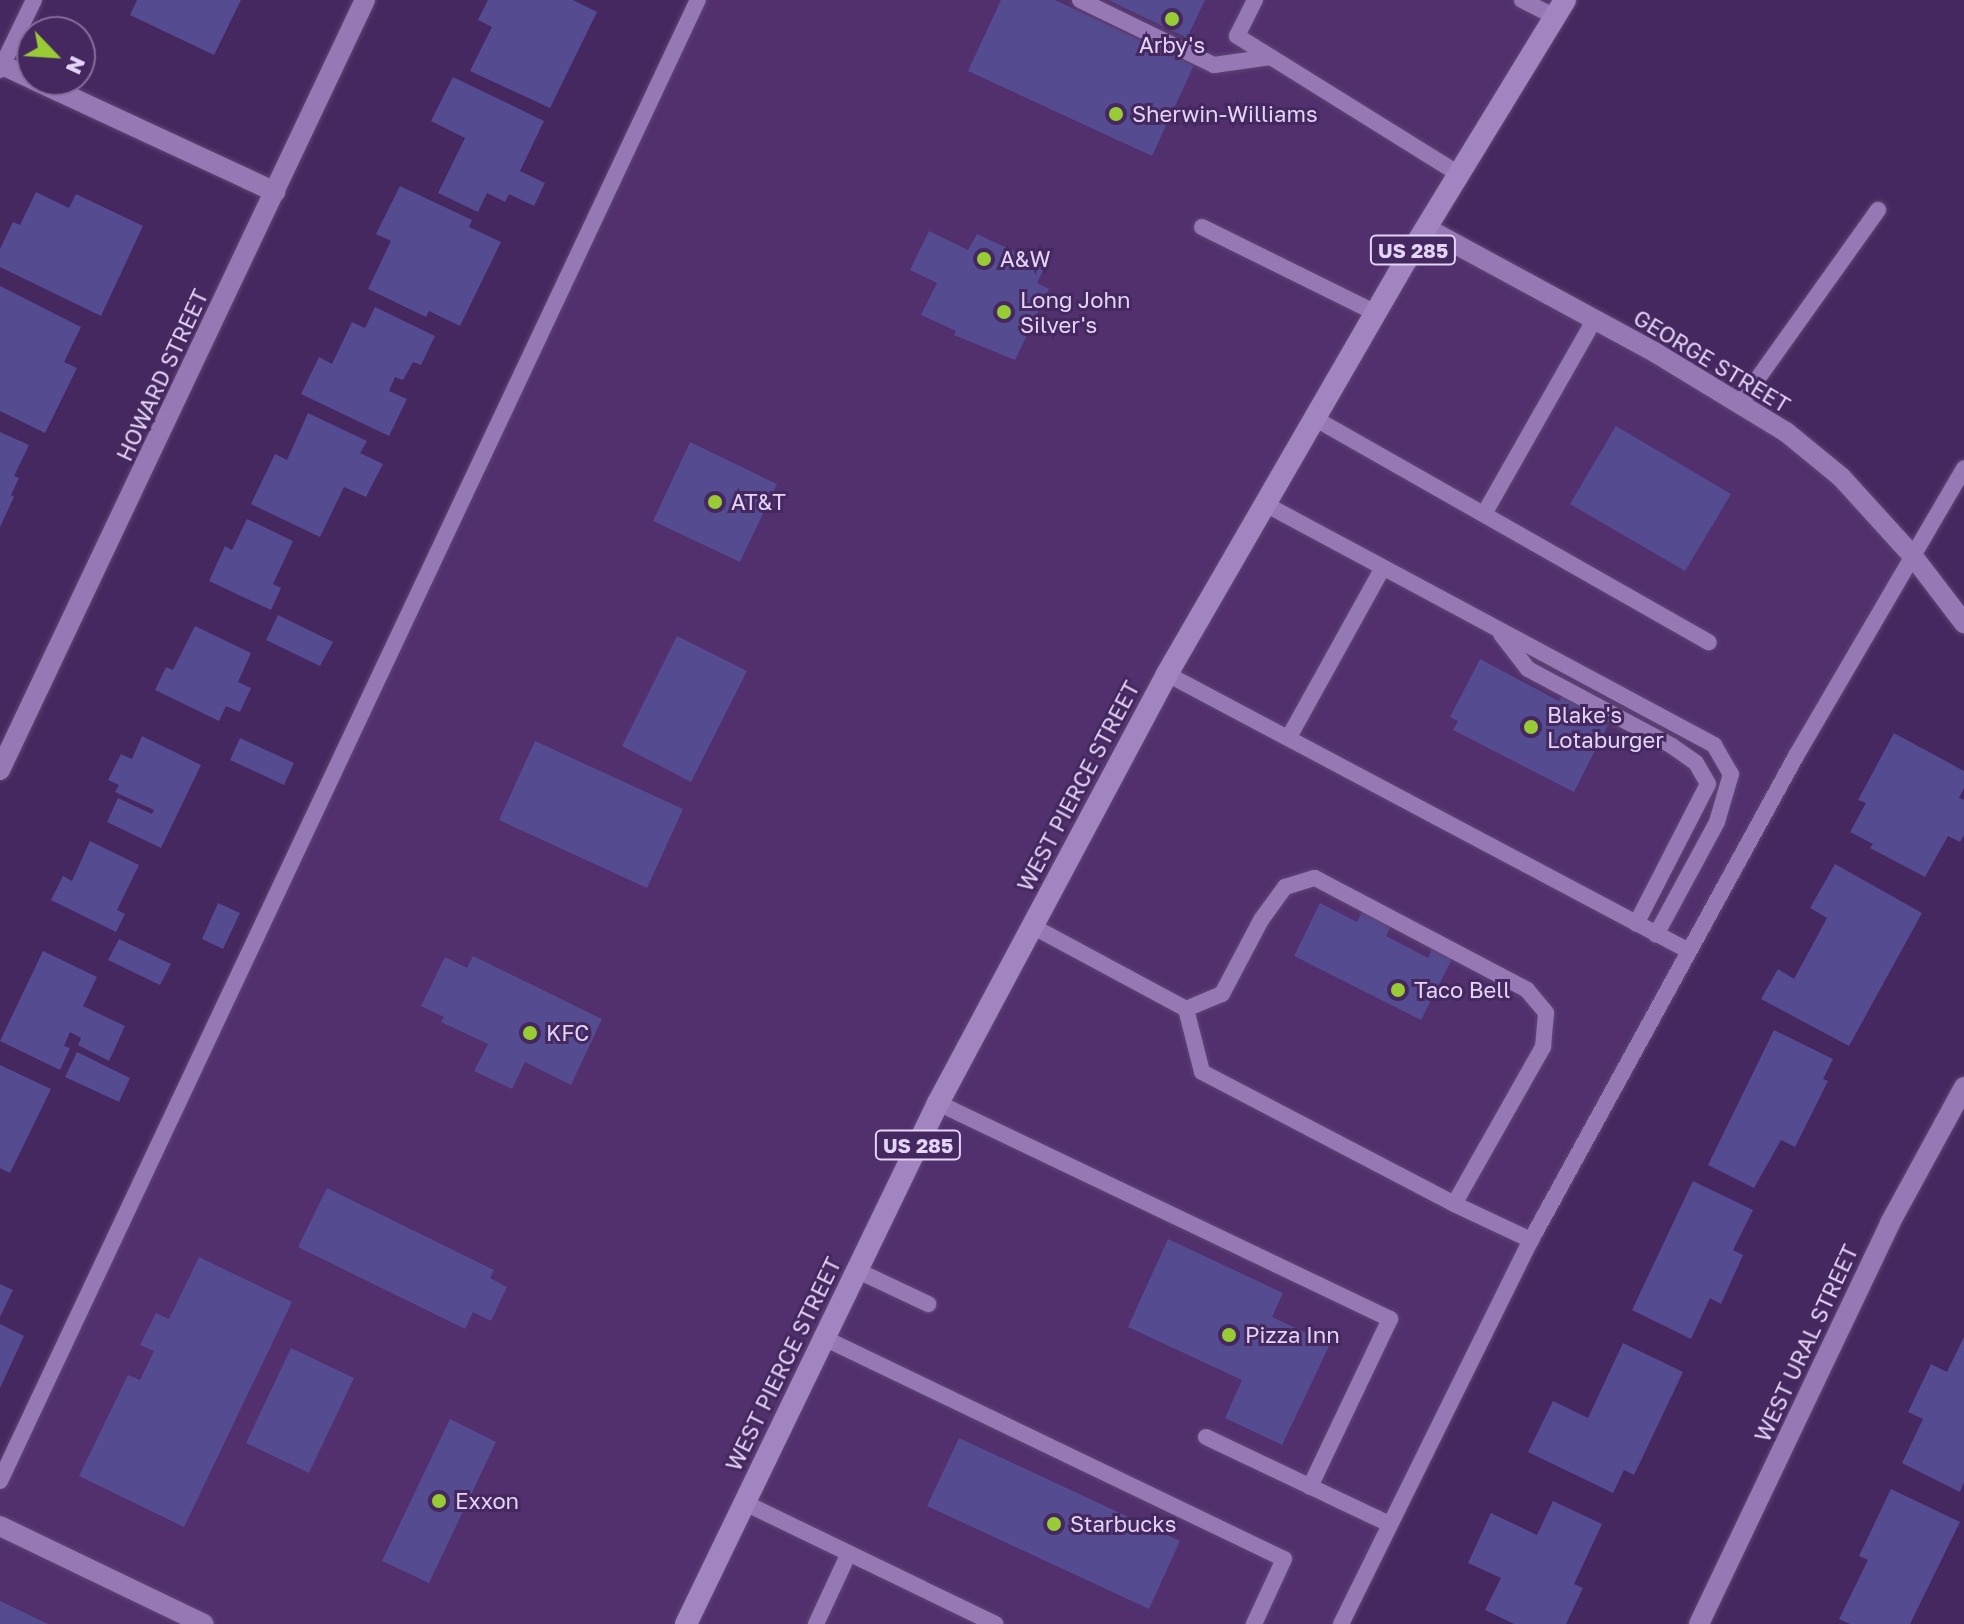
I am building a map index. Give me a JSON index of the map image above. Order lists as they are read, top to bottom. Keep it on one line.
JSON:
{"streets":{"highway":["US 285","WEST PIERCE STREET"],"street":["GEORGE STREET","HOWARD STREET","WEST URAL STREET"]},"crossings":[["GEORGE STREET","WEST PIERCE STREET"]],"places":["Arby's","Sherwin-Williams","A&W","Long John Silver's","AT&T","Blake's Lotaburger","Taco Bell","KFC","Pizza Inn","Exxon","Starbucks"],"north":"bottom right"}
